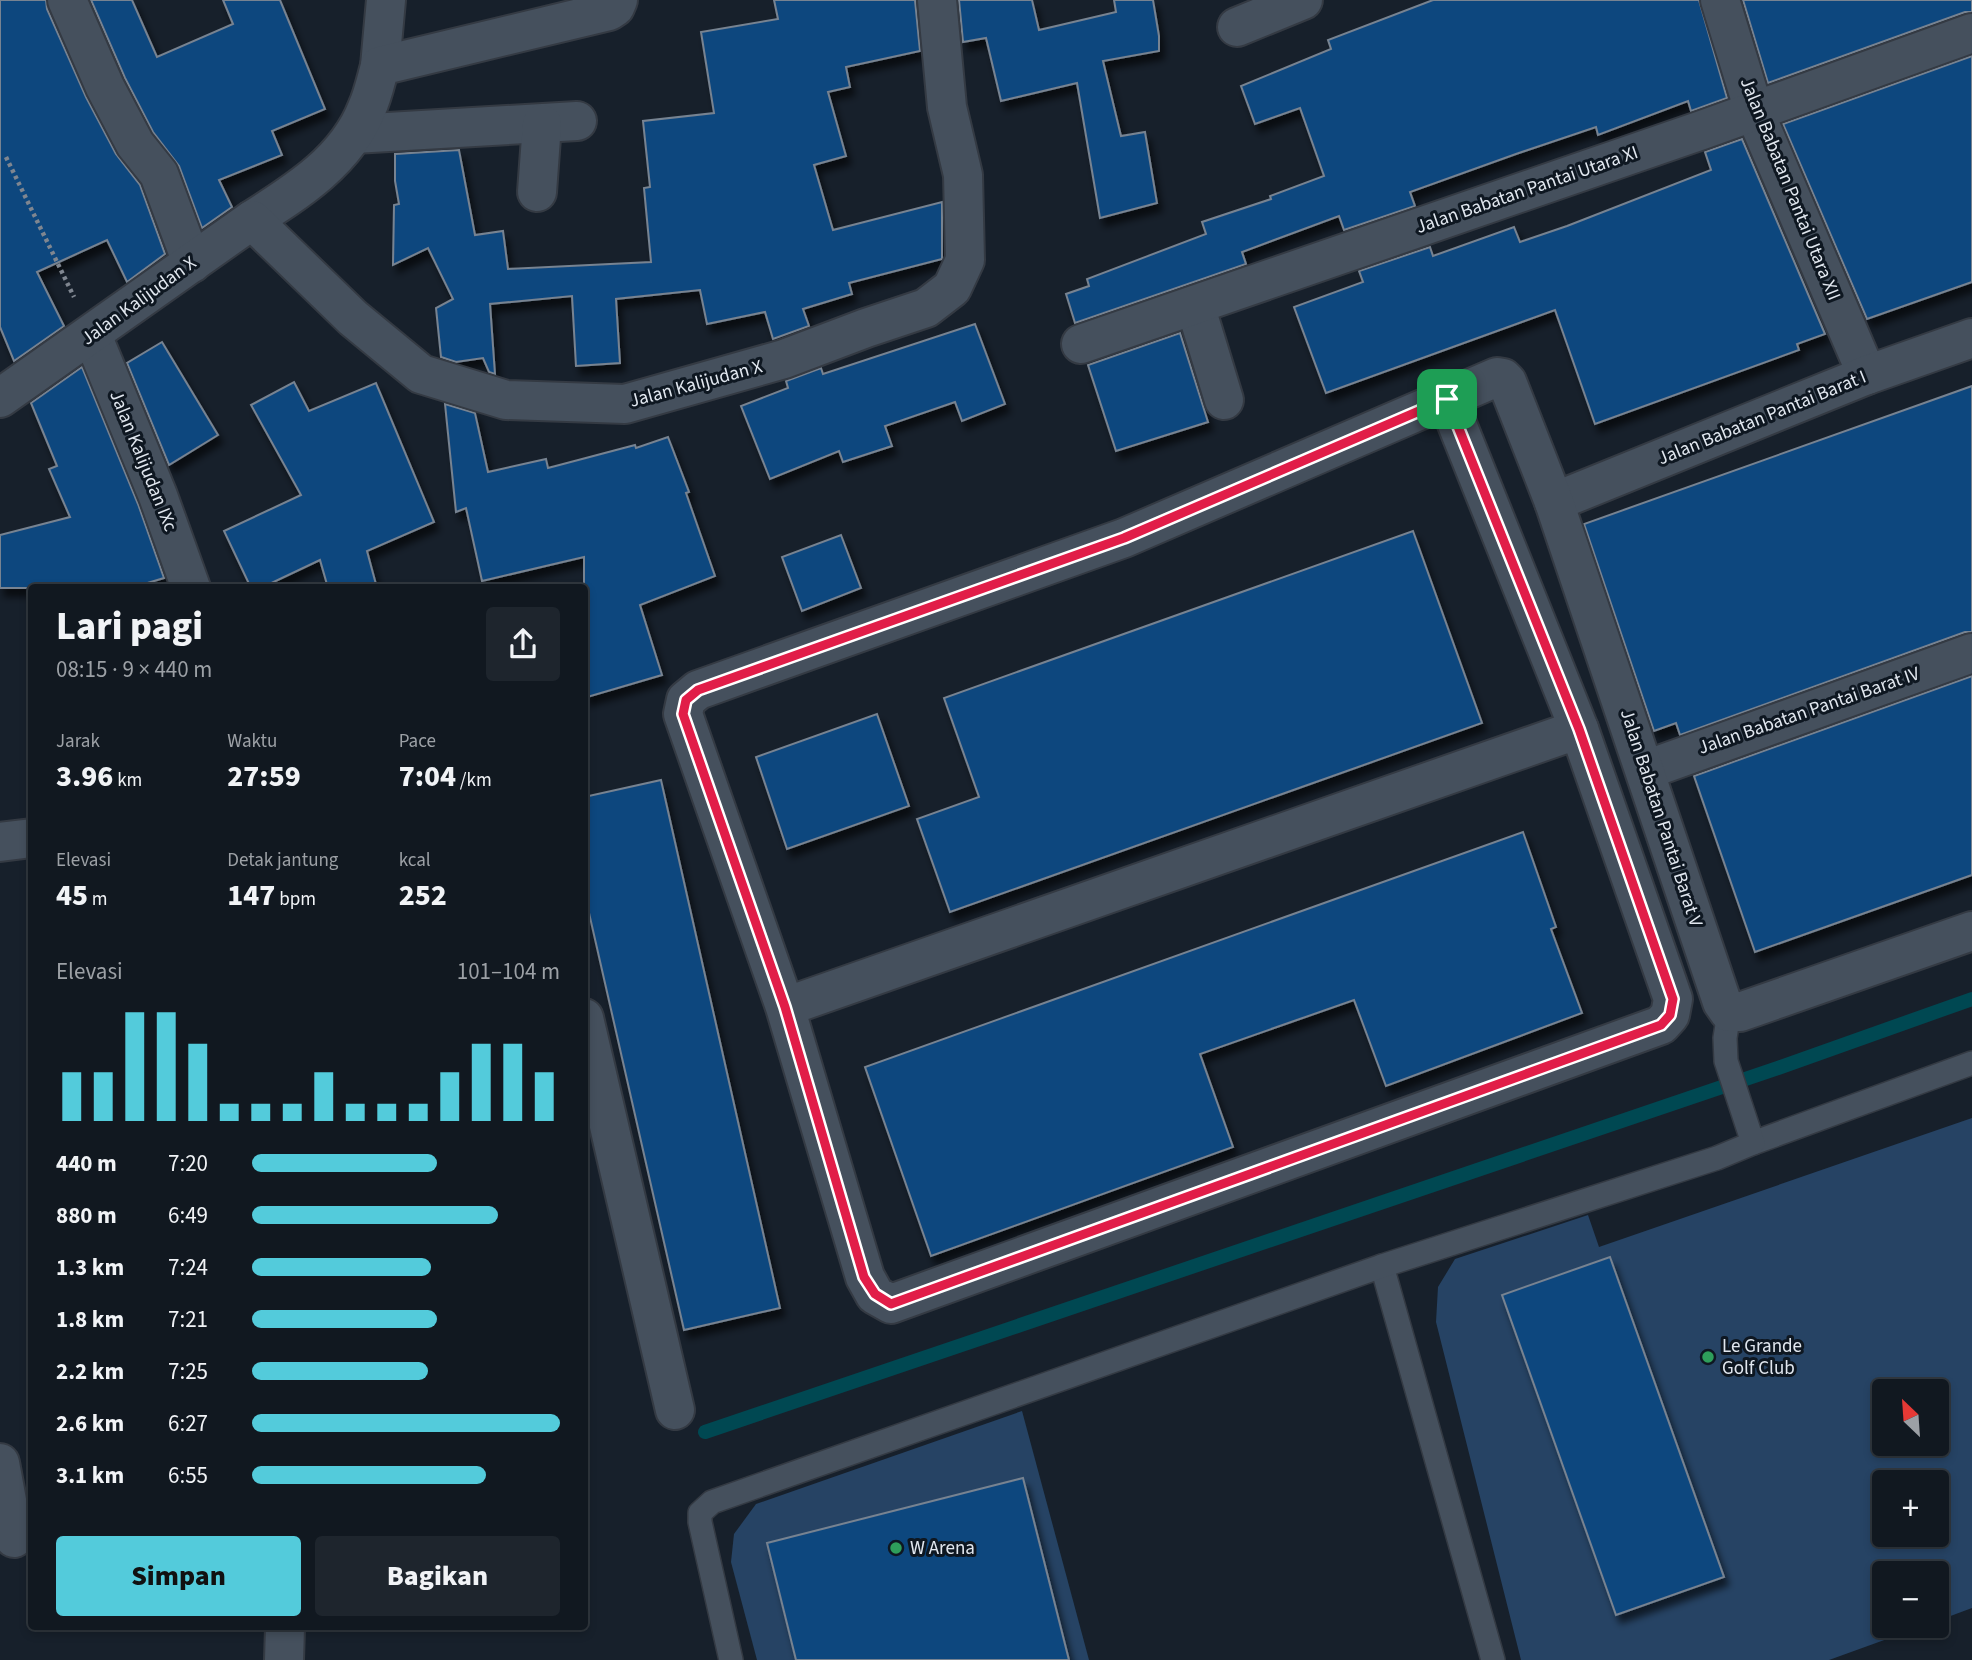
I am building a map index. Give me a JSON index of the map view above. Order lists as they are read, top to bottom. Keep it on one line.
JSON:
{"streets":{"street":["Jalan Babatan Pantai Utara XII","Jalan Babatan Pantai Utara XI","Jalan Kalijudan X","Jalan Babatan Pantai Barat I","Jalan Kalijudan IXc","Jalan Babatan Pantai Barat IV","Jalan Babatan Pantai Barat V"]},"crossings":[["Jalan Babatan Pantai Utara XII","Jalan Babatan Pantai Utara XI"],["Jalan Babatan Pantai Utara XII","Jalan Babatan Pantai Barat I"],["Jalan Kalijudan X","Jalan Kalijudan IXc"],["Jalan Babatan Pantai Barat I","Jalan Babatan Pantai Barat V"],["Jalan Babatan Pantai Barat IV","Jalan Babatan Pantai Barat V"]],"places":["Le Grande Golf Club","W Arena"],"north":"top left","page":{"heading":["Lari pagi","08:15 · 9 × 440 m"],"stats":[["Jarak","3.96 km"],["Waktu","27:59"],["Pace","7:04 /km"],["Elevasi","45 m"],["Detak jantung","147 bpm"],["kcal","252"]],"chart":["Elevasi","101–104 m"],"list":[{"name":"440 m","note":"7:20"},{"name":"880 m","note":"6:49"},{"name":"1.3 km","note":"7:24"},{"name":"1.8 km","note":"7:21"},{"name":"2.2 km","note":"7:25"},{"name":"2.6 km","note":"6:27"},{"name":"3.1 km","note":"6:55"}],"map_buttons":["+","−"],"buttons":["Simpan","Bagikan"]}}
